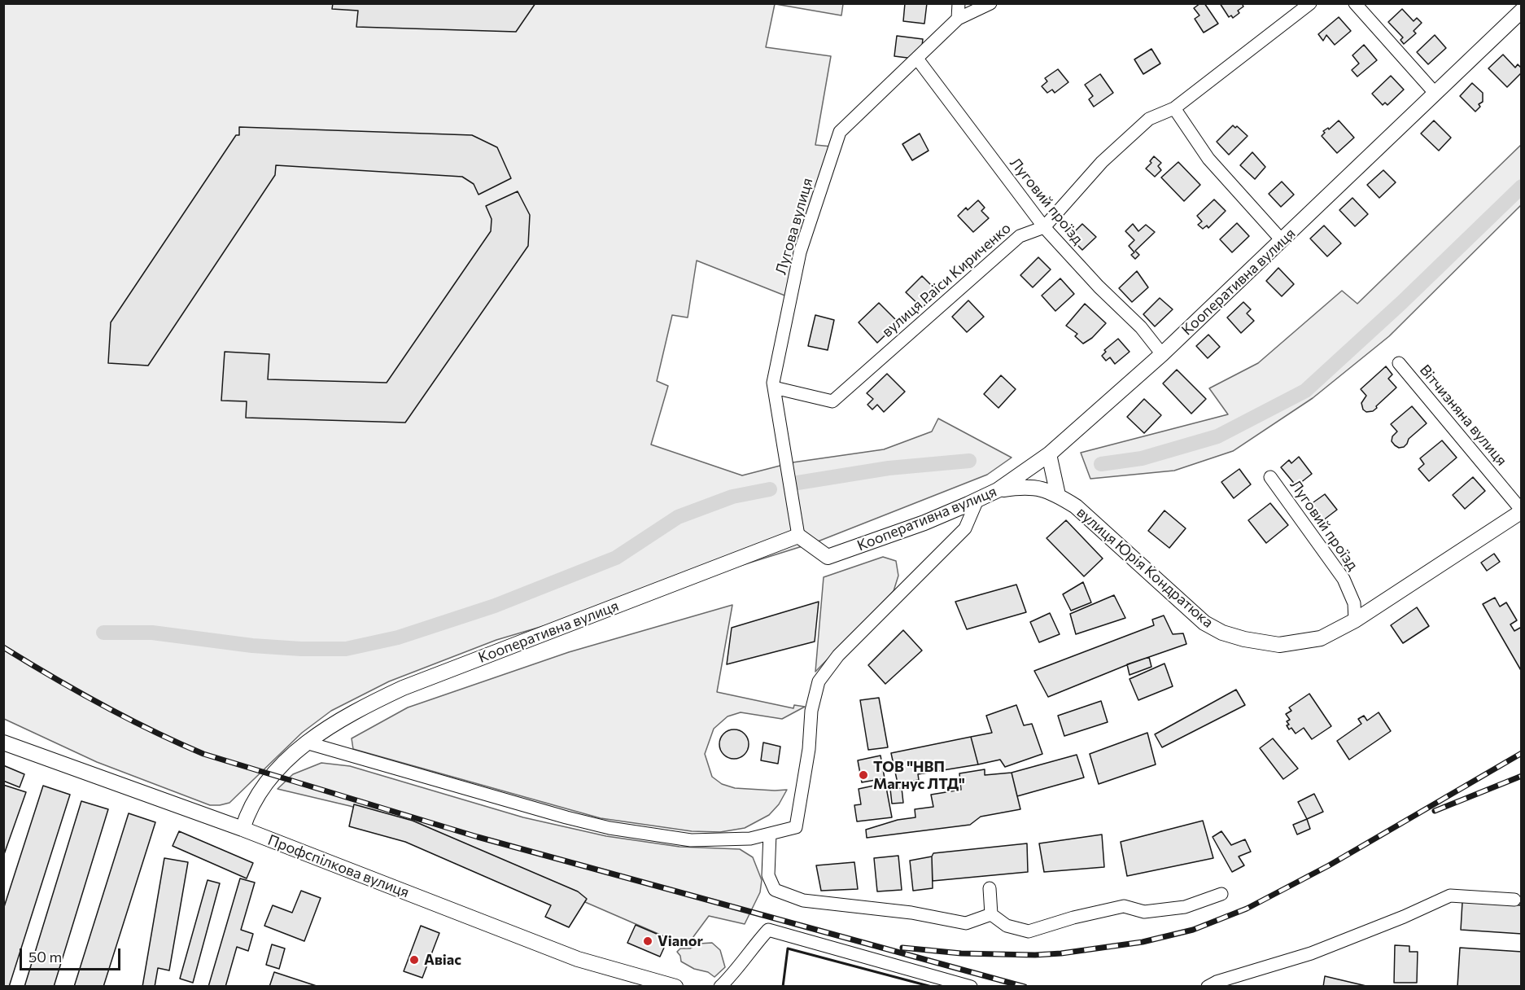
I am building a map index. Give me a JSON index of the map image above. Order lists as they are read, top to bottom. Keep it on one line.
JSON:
{"streets":{"street":["Луговий проїзд","Лугова вулиця","вулиця Раїси Кириченко","Кооперативна вулиця","Вітчизняна вулиця","вулиця Юрія Кондратюка","Профспілкова вулиця"]},"crossings":[["Луговий проїзд","Лугова вулиця"],["Луговий проїзд","вулиця Раїси Кириченко"],["Луговий проїзд","Кооперативна вулиця"],["Луговий проїзд","вулиця Юрія Кондратюка"],["Лугова вулиця","вулиця Раїси Кириченко"],["Лугова вулиця","Кооперативна вулиця"],["Кооперативна вулиця","вулиця Юрія Кондратюка"],["Кооперативна вулиця","Профспілкова вулиця"],["Вітчизняна вулиця","вулиця Юрія Кондратюка"]],"places":["ТОВ \"НВП Магнус ЛТД\"","Vianor","Авіас"],"scale_bar":"50 m"}
